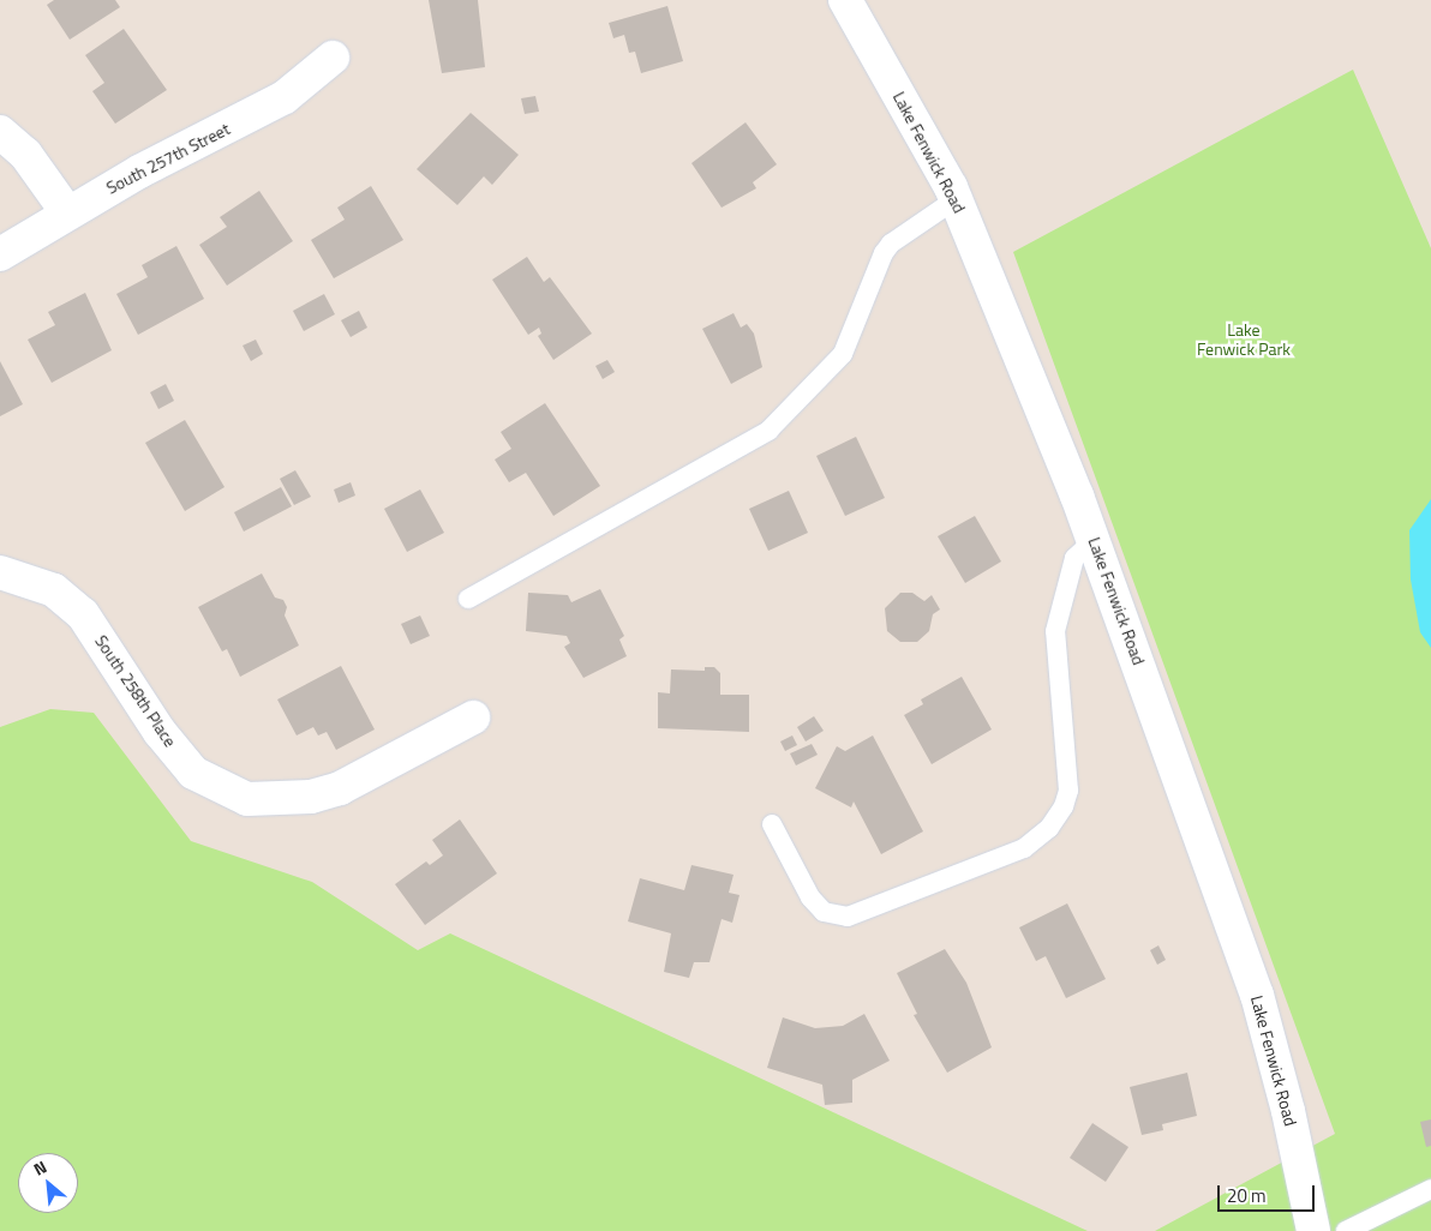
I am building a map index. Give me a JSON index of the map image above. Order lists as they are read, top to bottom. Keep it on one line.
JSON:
{"streets":{"street":["Lake Fenwick Road","South 257th Street","South 258th Place"]},"parks":["Lake Fenwick Park"],"scale_bar":"20 m","north":"top left"}
